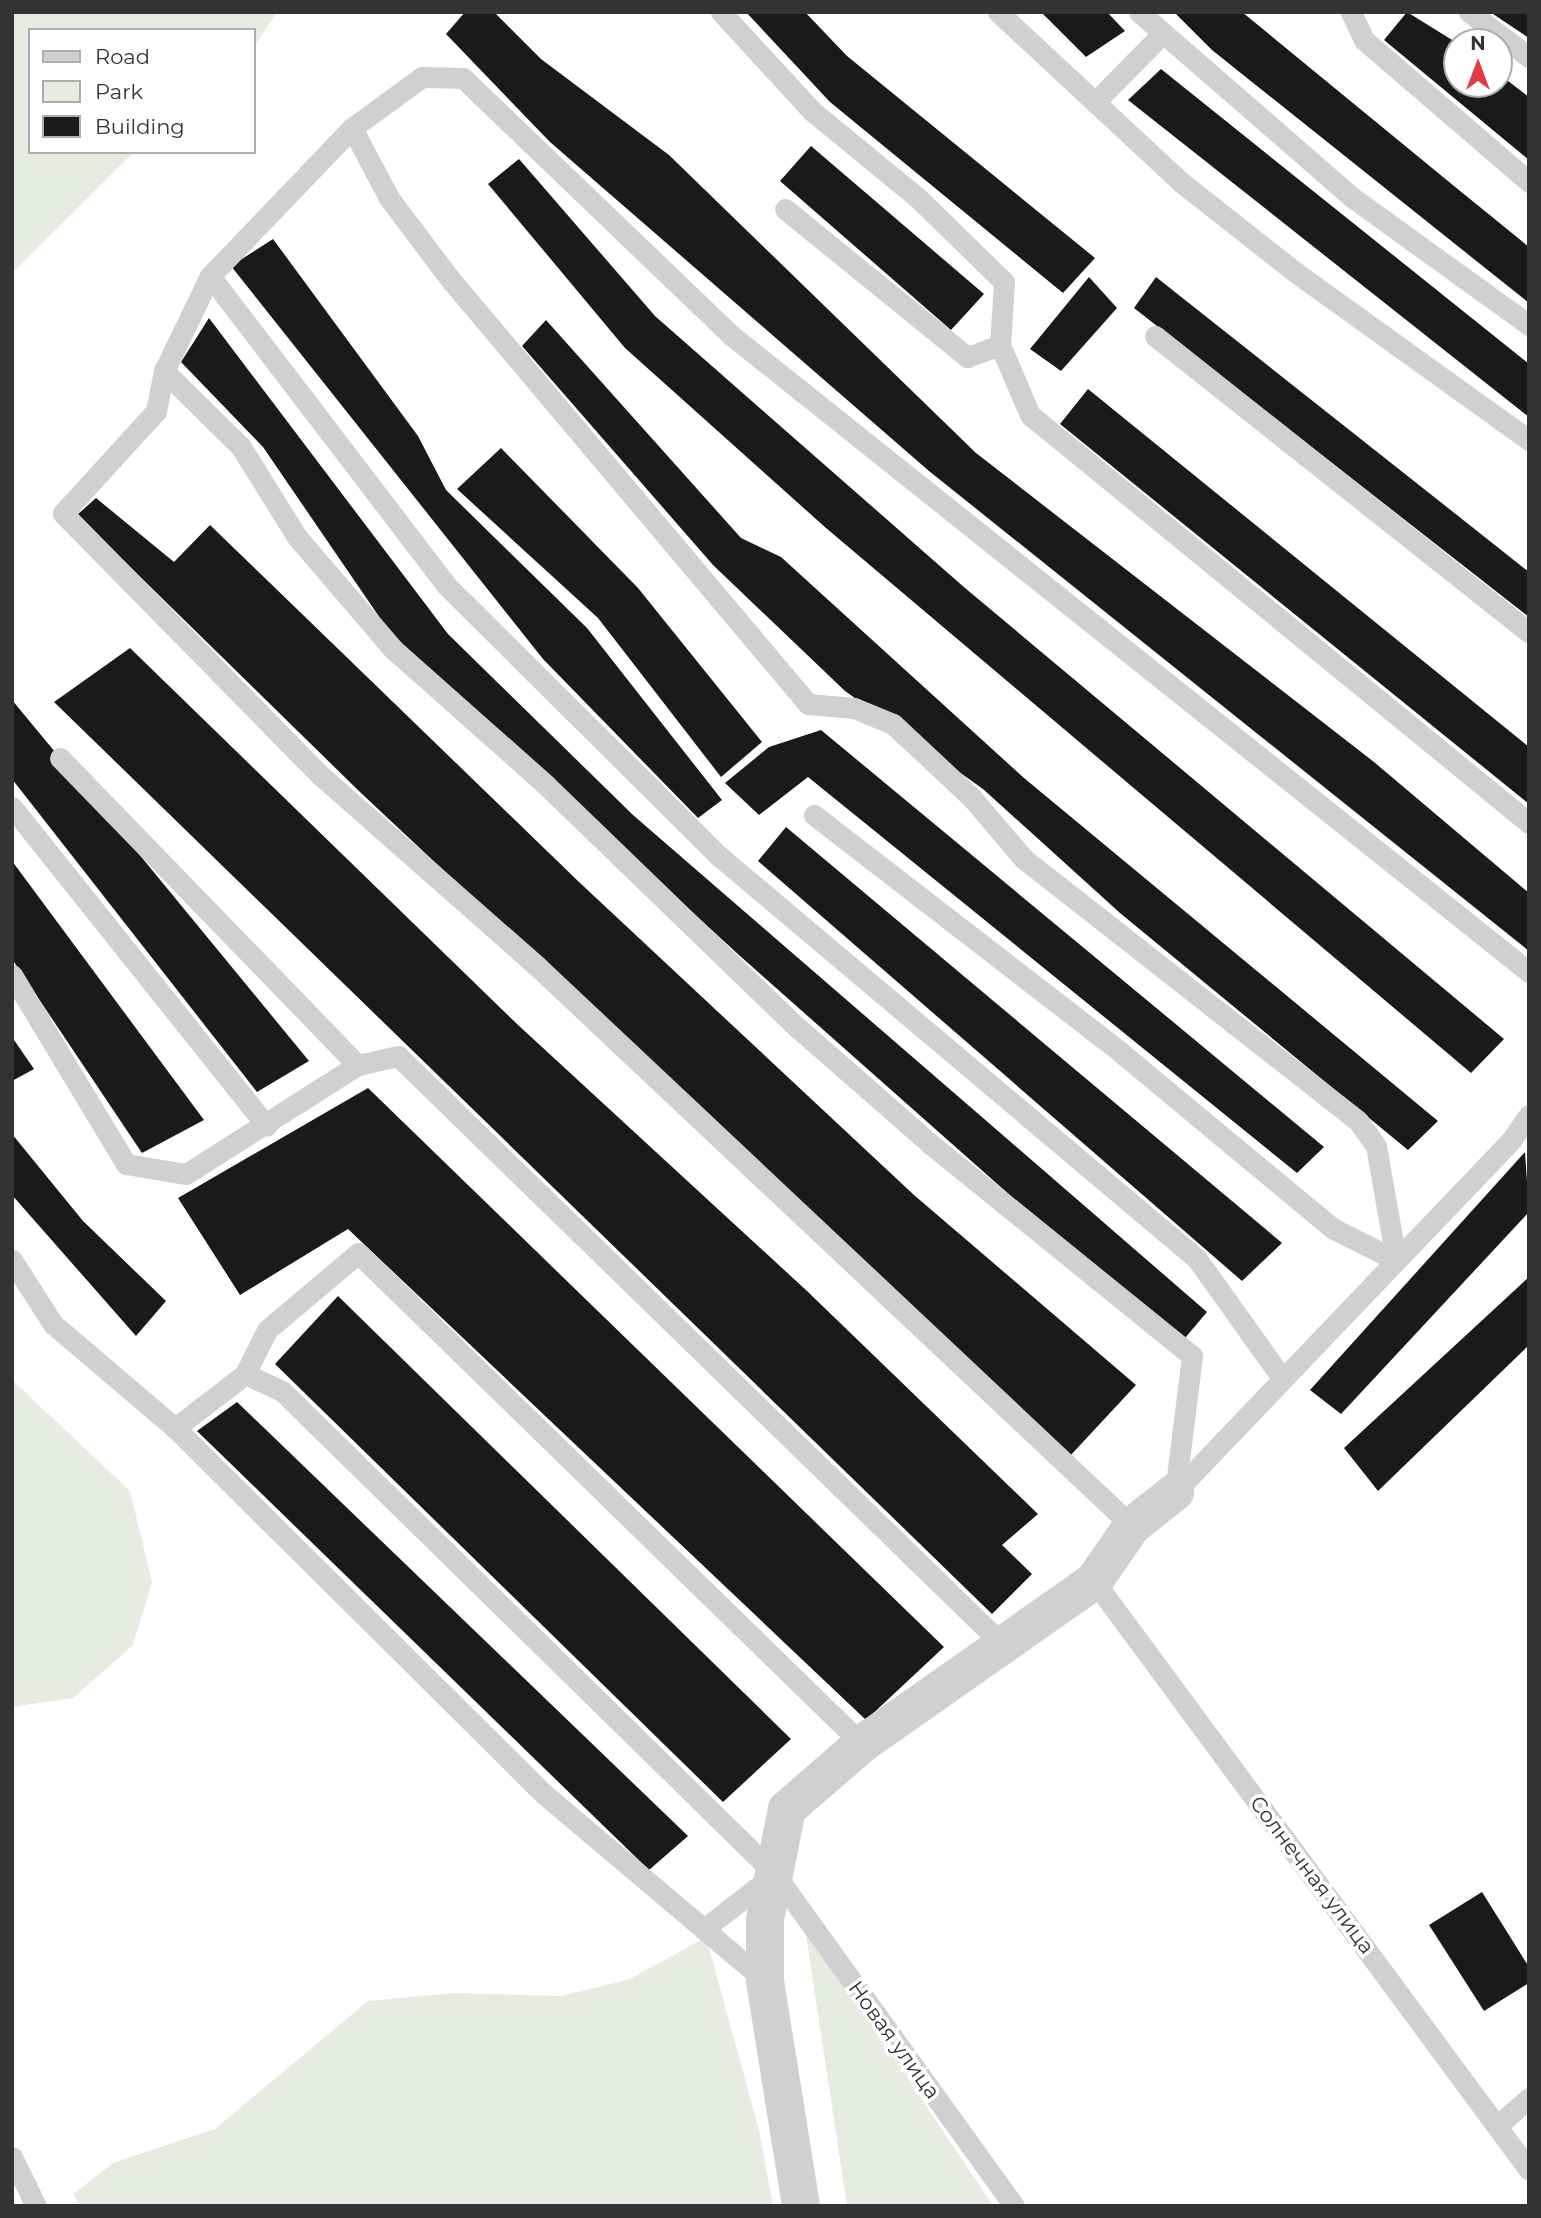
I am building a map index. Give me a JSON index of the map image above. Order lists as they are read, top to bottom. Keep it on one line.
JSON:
{"streets":{"lane":["Солнечная улица","Новая улица"]},"legend":["Road","Park","Building"],"north":"top"}
